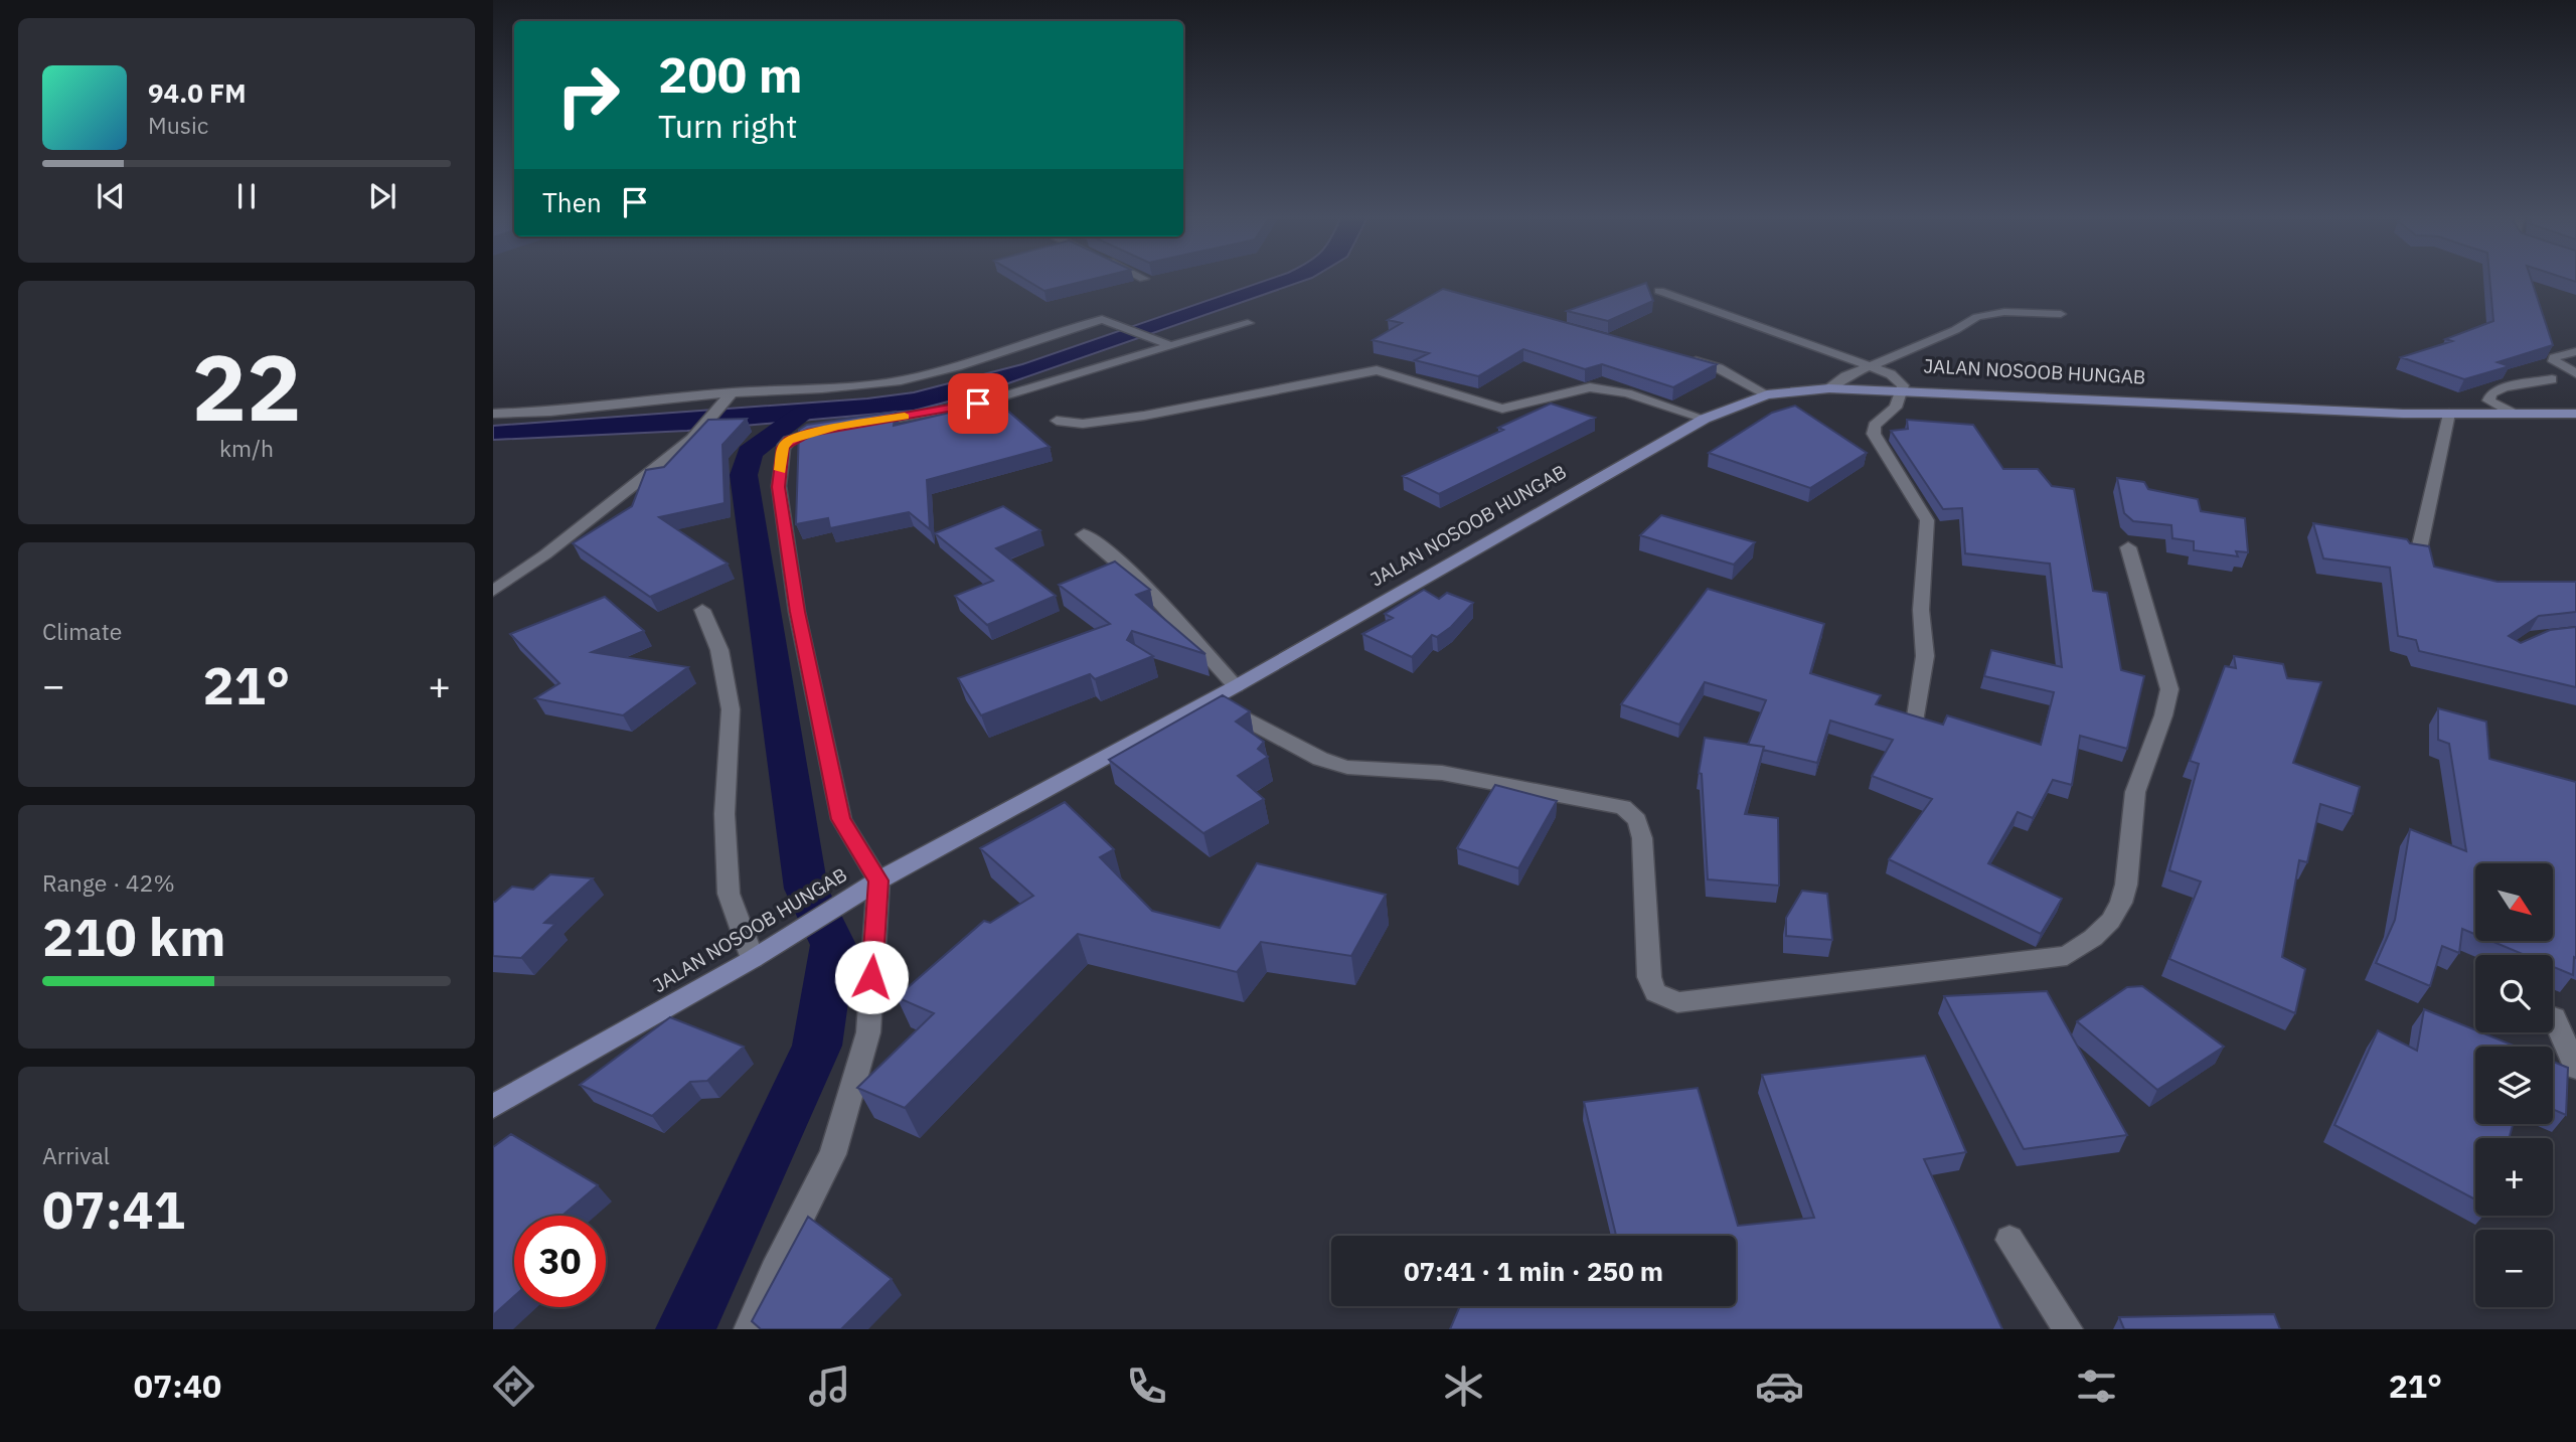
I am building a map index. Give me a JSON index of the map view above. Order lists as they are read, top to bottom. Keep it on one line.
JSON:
{"streets":{"main road":["JALAN NOSOOB HUNGAB"]},"north":"bottom right","page":{"turn":["200 m","Turn right"],"song":["94.0 FM","Music"],"then":"Then","tile":[["22","km/h"],"Climate",["Range · 42%","210 km"],["Arrival","07:41"]],"heat":["−","21°","+"],"map_buttons":["+","−"],"limit":"30","trip":"07:41 · 1 min · 250 m","tabs":["07:40","21°"]}}
